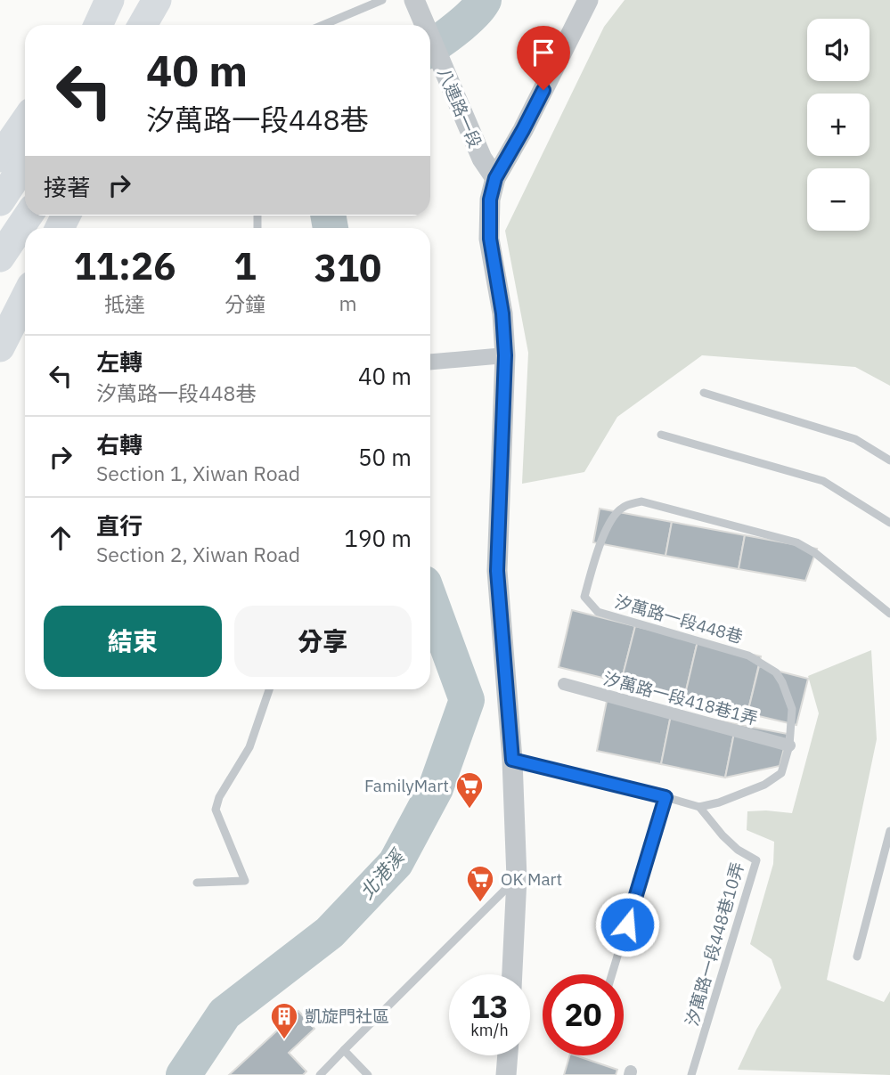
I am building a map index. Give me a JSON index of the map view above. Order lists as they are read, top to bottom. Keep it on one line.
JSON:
{"streets":{"street":["八連路一段","汐萬路一段418巷1弄"],"lane":["汐萬路一段448巷","汐萬路一段448巷10弄"]},"crossings":[["汐萬路一段448巷","汐萬路一段418巷1弄"],["汐萬路一段448巷","汐萬路一段448巷10弄"]],"water":["北港溪"],"places":{"supermarket":["FamilyMart","OK Mart"],"building":["凱旋門社區"]},"page":{"map_buttons":["+","−"],"turn":["40 m","汐萬路一段448巷"],"then":"接著","eta":["11:26","抵達","1","分鐘","310","m"],"list":[{"name":"左轉","note":"汐萬路一段448巷","value":"40 m"},{"name":"右轉","note":"Section 1, Xiwan Road","value":"50 m"},{"name":"直行","note":"Section 2, Xiwan Road","value":"190 m"}],"buttons":["結束","分享"],"speed":"13 km/h","limit":"20"}}
